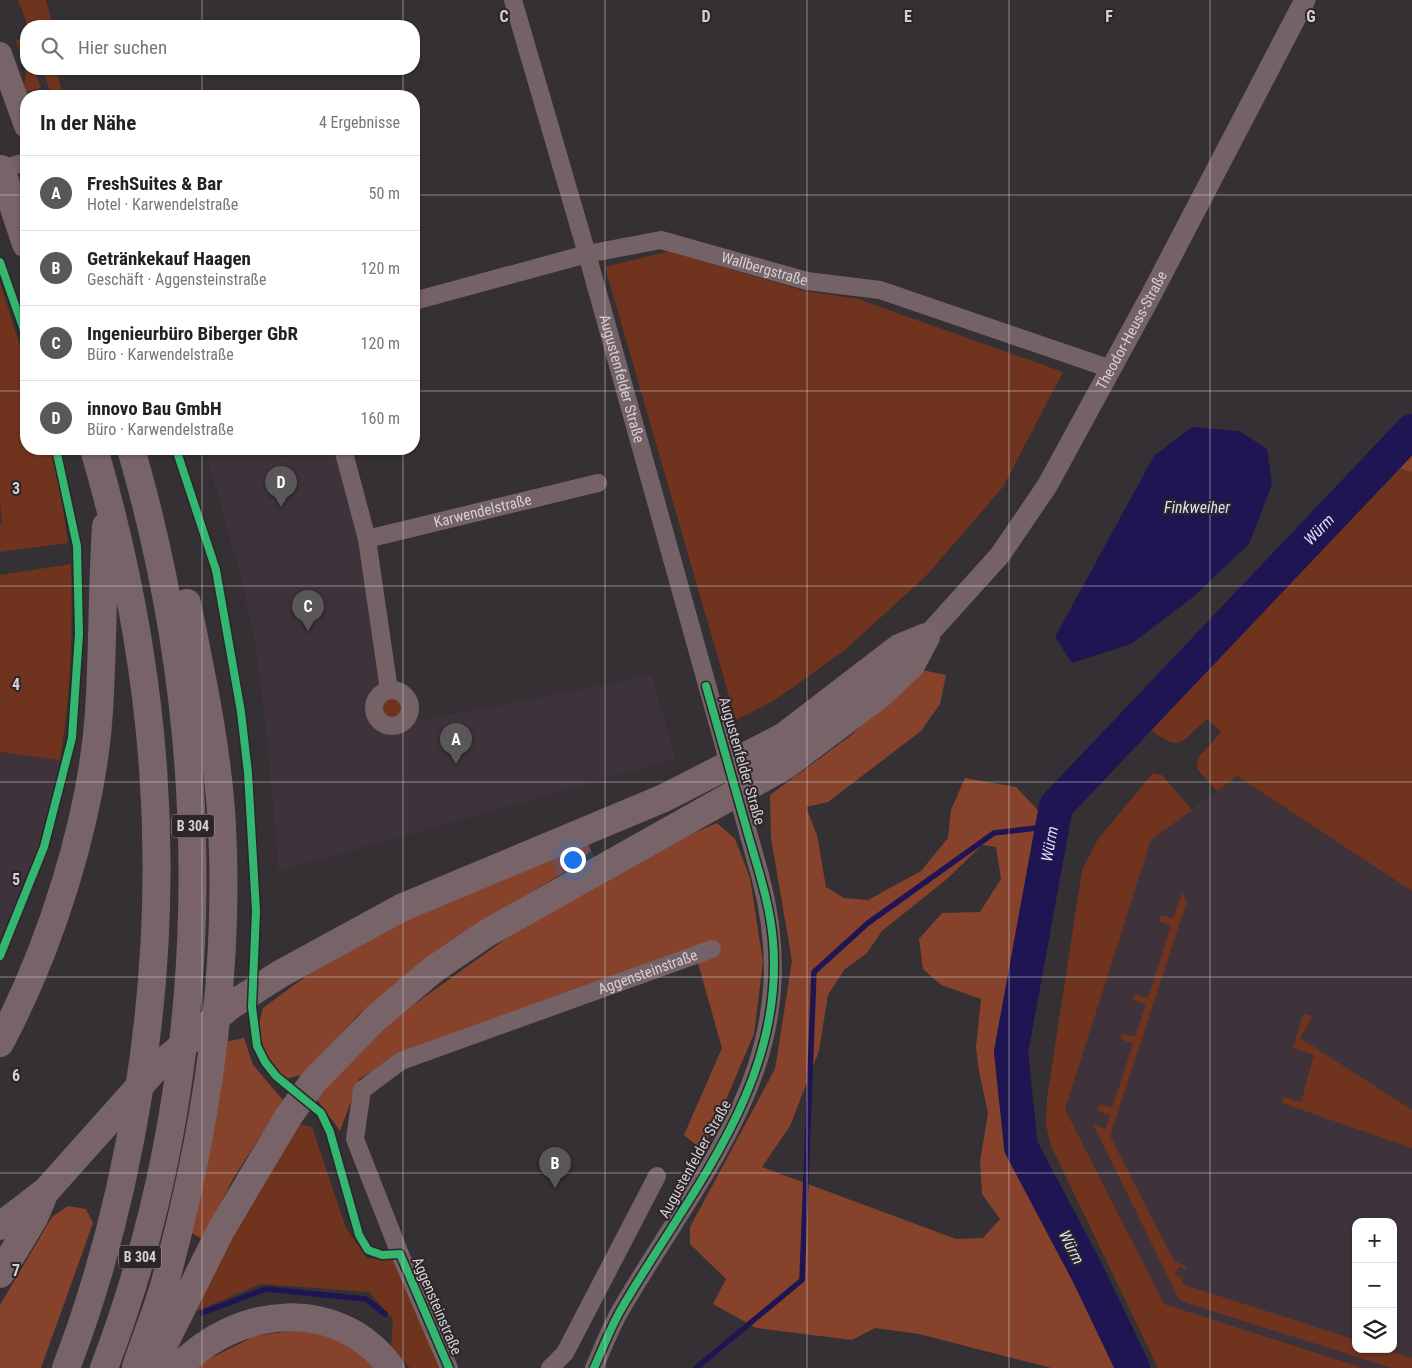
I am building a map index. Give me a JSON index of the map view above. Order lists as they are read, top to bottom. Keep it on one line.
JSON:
{"streets":{"highway":["B 304"],"street":["Wallbergstraße","Theodor-Heuss-Straße","Augustenfelder Straße","Karwendelstraße","Aggensteinstraße"]},"crossings":[["Wallbergstraße","Theodor-Heuss-Straße"],["Wallbergstraße","Augustenfelder Straße"]],"water":["Finkweiher","Würm"],"page":{"search":"Hier suchen","heading":["In der Nähe","4 Ergebnisse"],"list":[{"mark":"A","name":"FreshSuites & Bar","note":"Hotel · Karwendelstraße","value":"50 m"},{"mark":"B","name":"Getränkekauf Haagen","note":"Geschäft · Aggensteinstraße","value":"120 m"},{"mark":"C","name":"Ingenieurbüro Biberger GbR","note":"Büro · Karwendelstraße","value":"120 m"},{"mark":"D","name":"innovo Bau GmbH","note":"Büro · Karwendelstraße","value":"160 m"}],"pins":["D","C","A","B"],"map_buttons":["+","−"]},"grid":{"columns":["C","D","E","F","G"],"rows":["3","4","5","6","7"]}}
